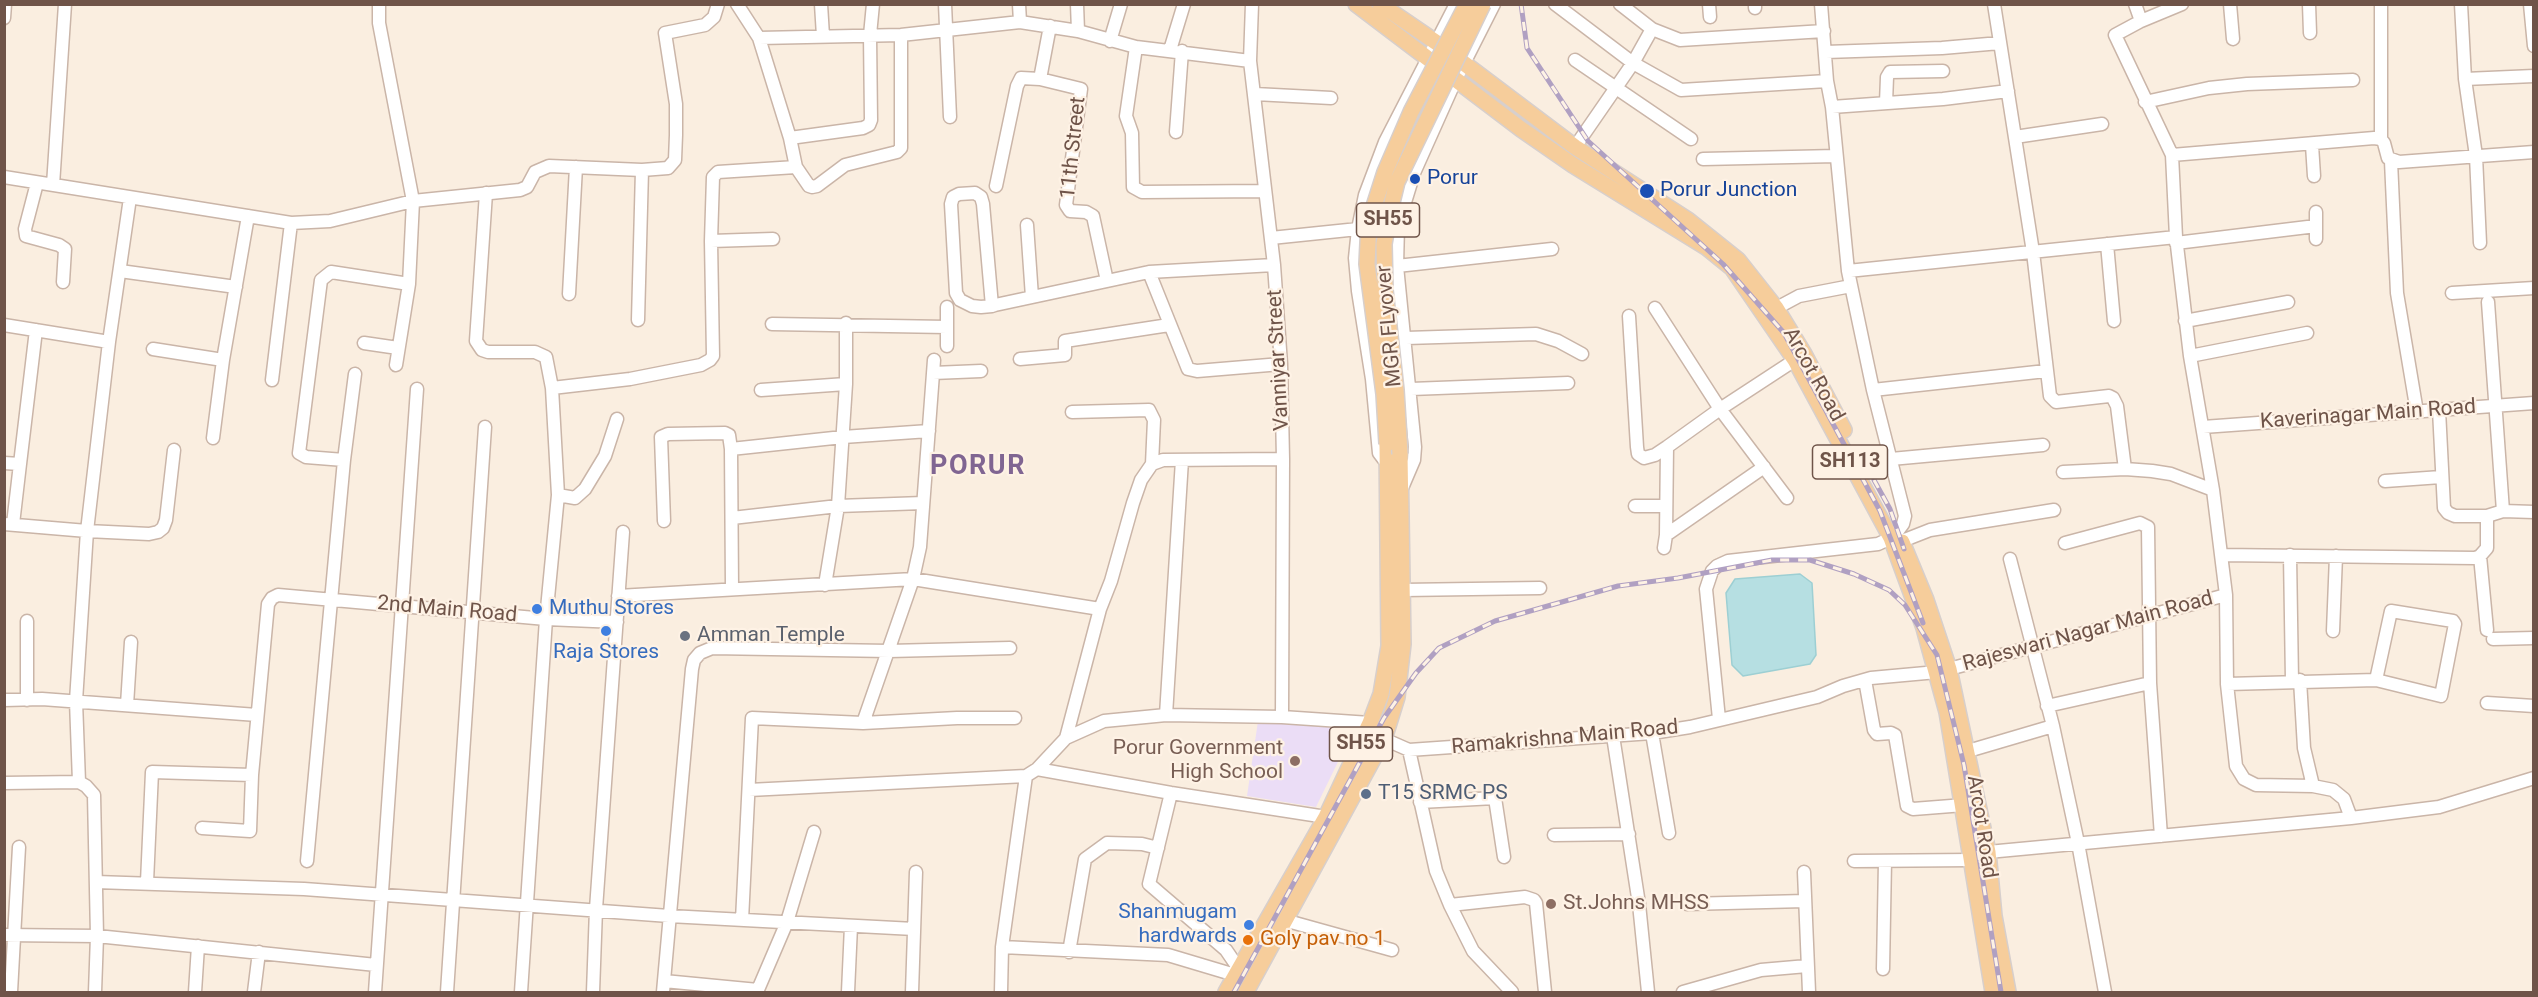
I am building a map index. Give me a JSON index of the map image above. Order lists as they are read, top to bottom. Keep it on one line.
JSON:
{"streets":{"main road":["SH55","MGR FLyover","Arcot Road","SH113"],"street":["11th Street","Vanniyar Street","Kaverinagar Main Road","2nd Main Road","Rajeswari Nagar Main Road","Ramakrishna Main Road"]},"crossings":[["SH55","MGR FLyover"],["Arcot Road","SH113"],["Arcot Road","Rajeswari Nagar Main Road"],["Rajeswari Nagar Main Road","Ramakrishna Main Road"]],"districts":["PORUR"],"places":["Porur","Porur Junction","Muthu Stores","Raja Stores","Amman Temple","Porur Government High School","T15 SRMC PS","St.Johns MHSS","Shanmugam hardwards","Goly pav no 1"]}
